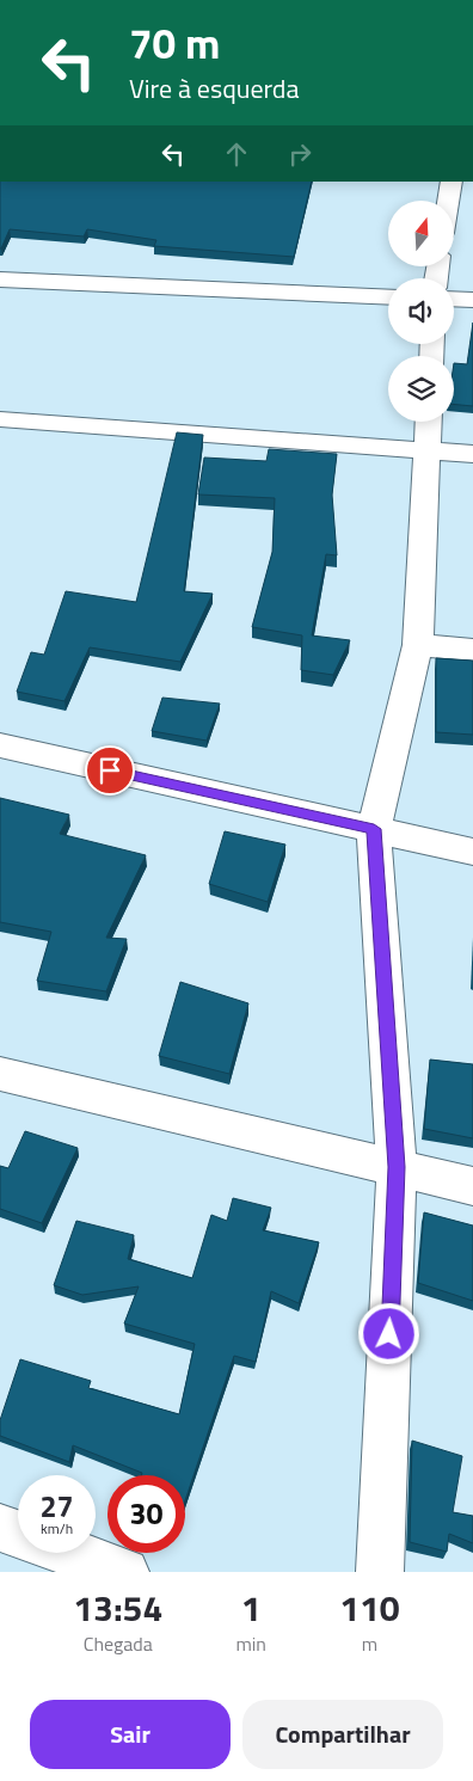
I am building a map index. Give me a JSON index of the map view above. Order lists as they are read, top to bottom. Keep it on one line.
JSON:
{"north":"top","page":{"turn":["70 m","Vire à esquerda"],"speed":"27 km/h","limit":"30","eta":["13:54","Chegada","1","min","110","m"],"buttons":["Sair","Compartilhar"]}}
